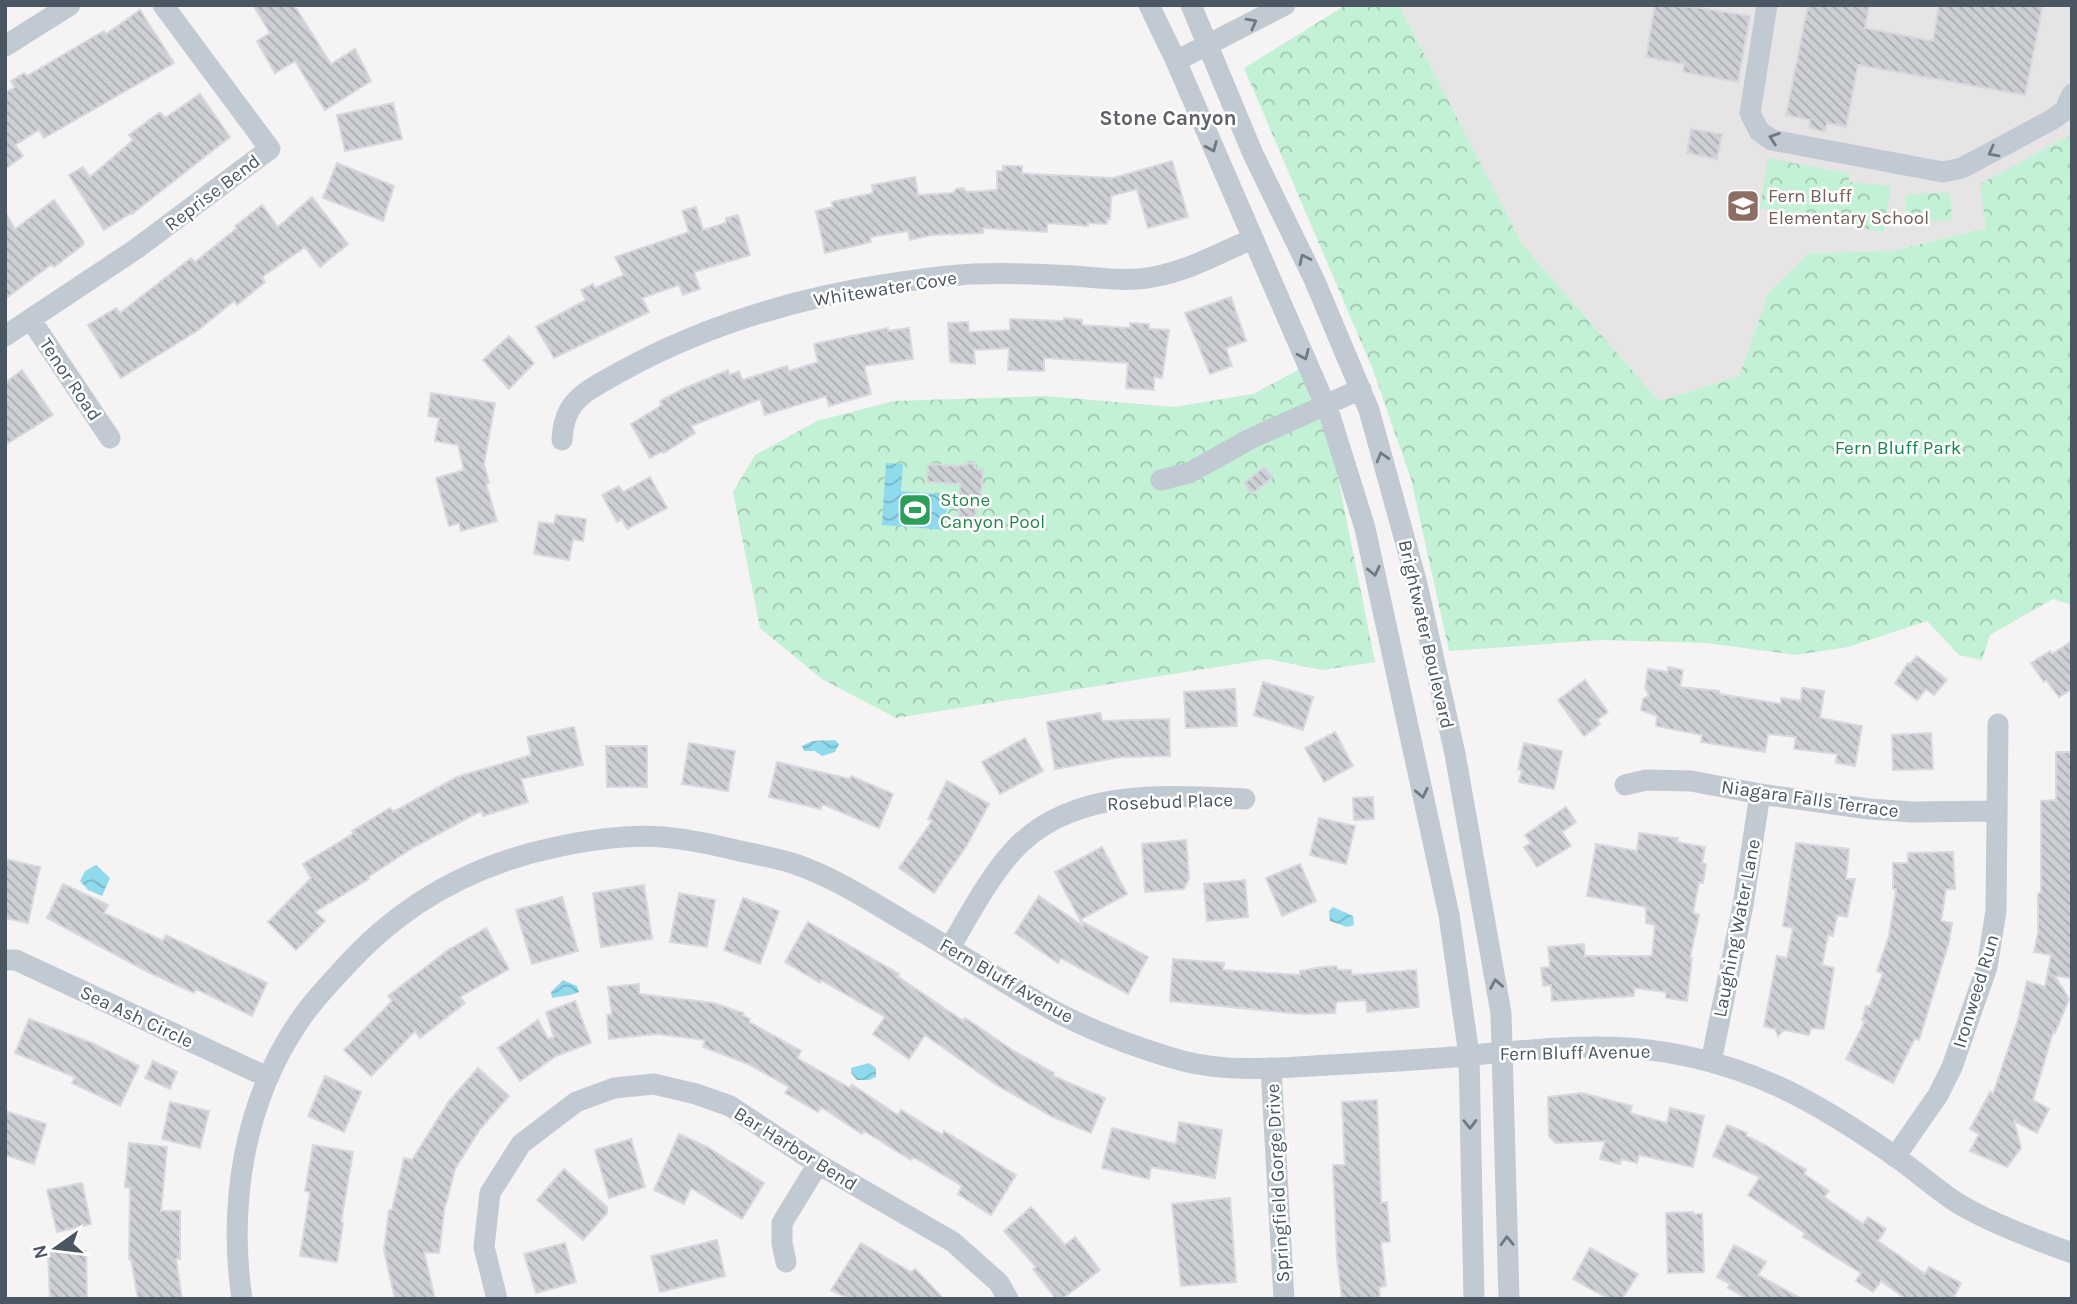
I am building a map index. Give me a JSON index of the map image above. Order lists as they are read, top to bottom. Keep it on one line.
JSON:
{"streets":{"street":["Reprise Bend","Whitewater Cove","Tenor Road","Brightwater Boulevard","Niagara Falls Terrace","Rosebud Place","Laughing Water Lane","Fern Bluff Avenue","Ironweed Run","Sea Ash Circle","Bar Harbor Bend","Springfield Gorge Drive"]},"crossings":[["Reprise Bend","Tenor Road"],["Whitewater Cove","Brightwater Boulevard"],["Brightwater Boulevard","Fern Bluff Avenue"],["Niagara Falls Terrace","Laughing Water Lane"],["Niagara Falls Terrace","Ironweed Run"],["Rosebud Place","Fern Bluff Avenue"],["Laughing Water Lane","Fern Bluff Avenue"],["Fern Bluff Avenue","Ironweed Run"],["Fern Bluff Avenue","Sea Ash Circle"],["Fern Bluff Avenue","Springfield Gorge Drive"]],"districts":["Stone Canyon"],"parks":["Fern Bluff Park"],"places":{"school or university":["Fern Bluff Elementary School"],"sports":["Stone Canyon Pool"]},"north":"left"}
